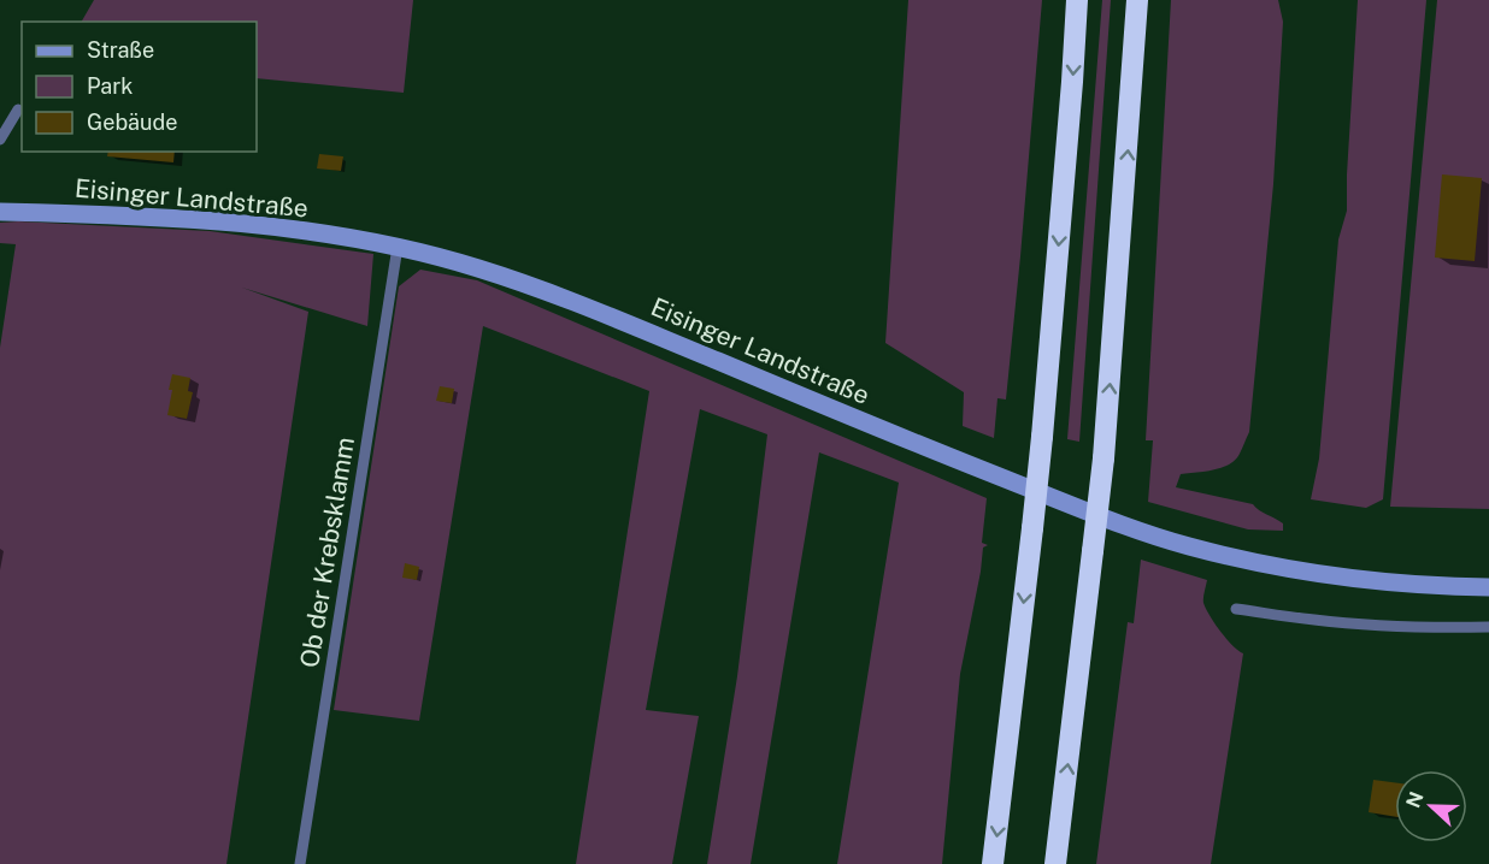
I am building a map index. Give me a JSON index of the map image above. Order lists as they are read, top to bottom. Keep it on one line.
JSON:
{"streets":{"main road":["Eisinger Landstraße"],"lane":["Ob der Krebsklamm"]},"crossings":[["Eisinger Landstraße","Ob der Krebsklamm"]],"legend":["Straße","Park","Gebäude"],"north":"left"}
